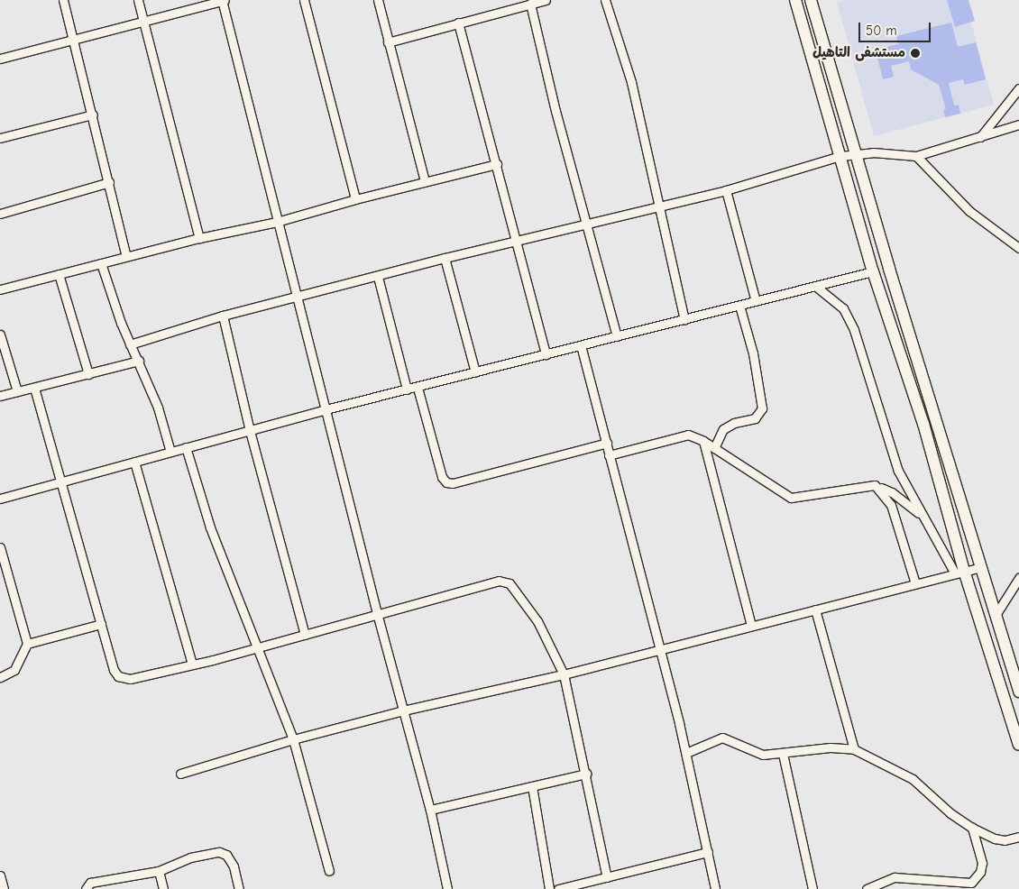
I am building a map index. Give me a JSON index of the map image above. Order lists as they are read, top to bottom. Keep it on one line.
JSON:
{"places":["مستشفى التاهيل"],"scale_bar":"50 m"}
